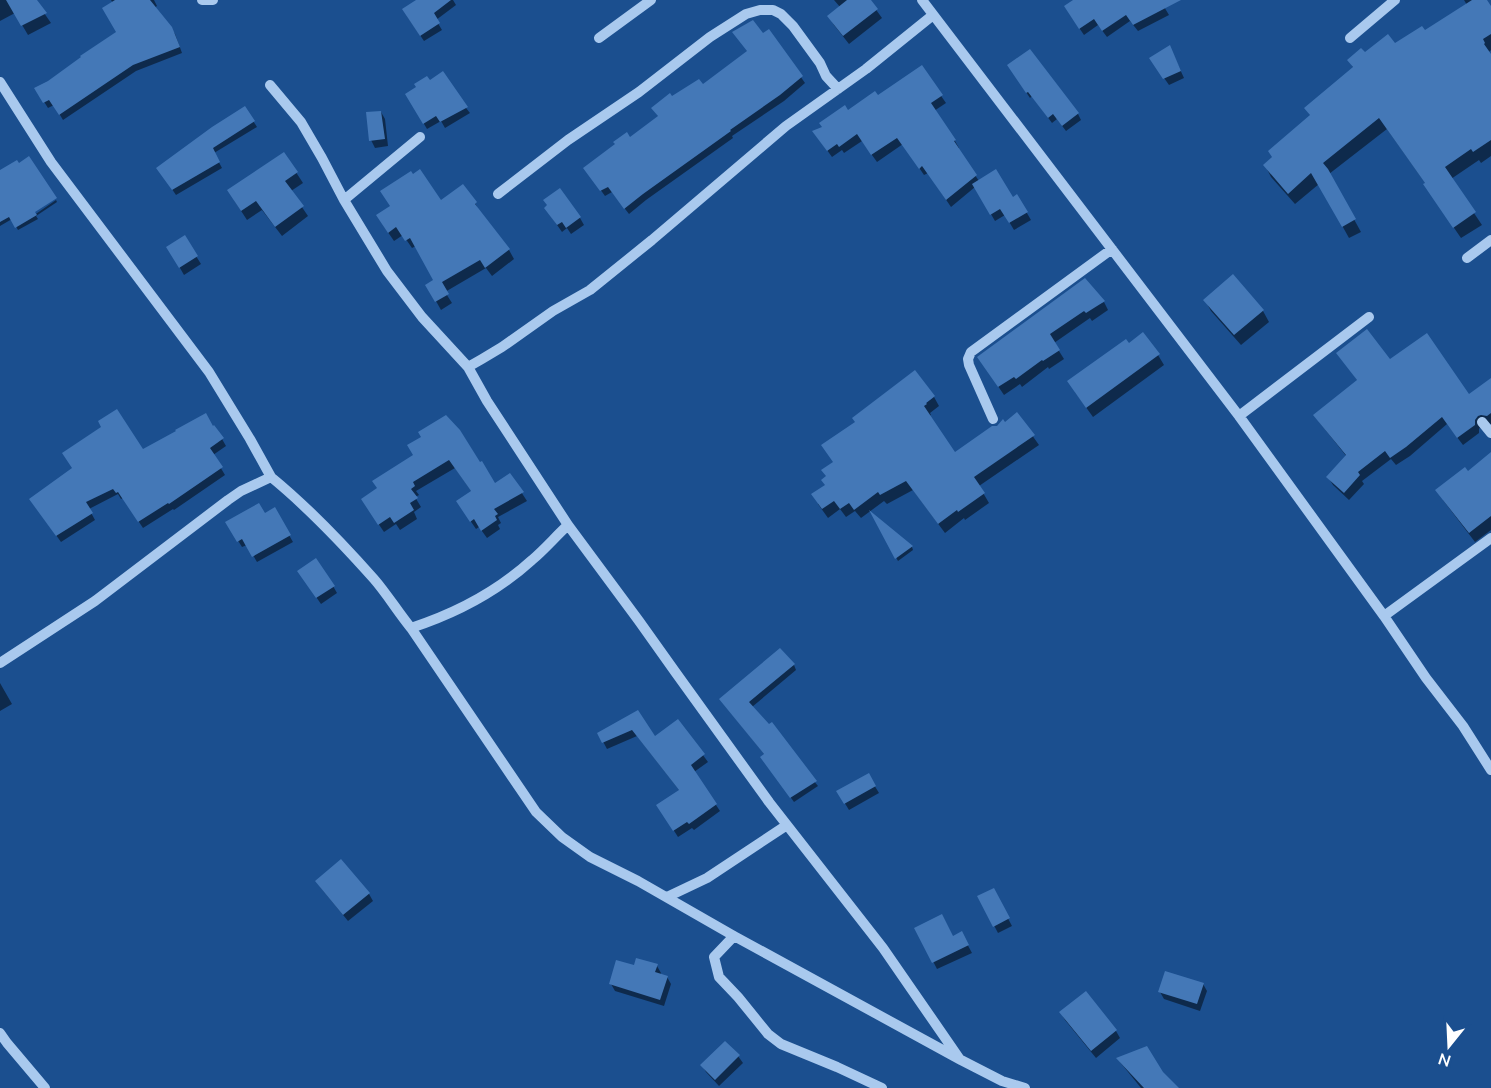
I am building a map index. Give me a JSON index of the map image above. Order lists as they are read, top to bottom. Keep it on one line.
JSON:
{"north":"bottom"}
